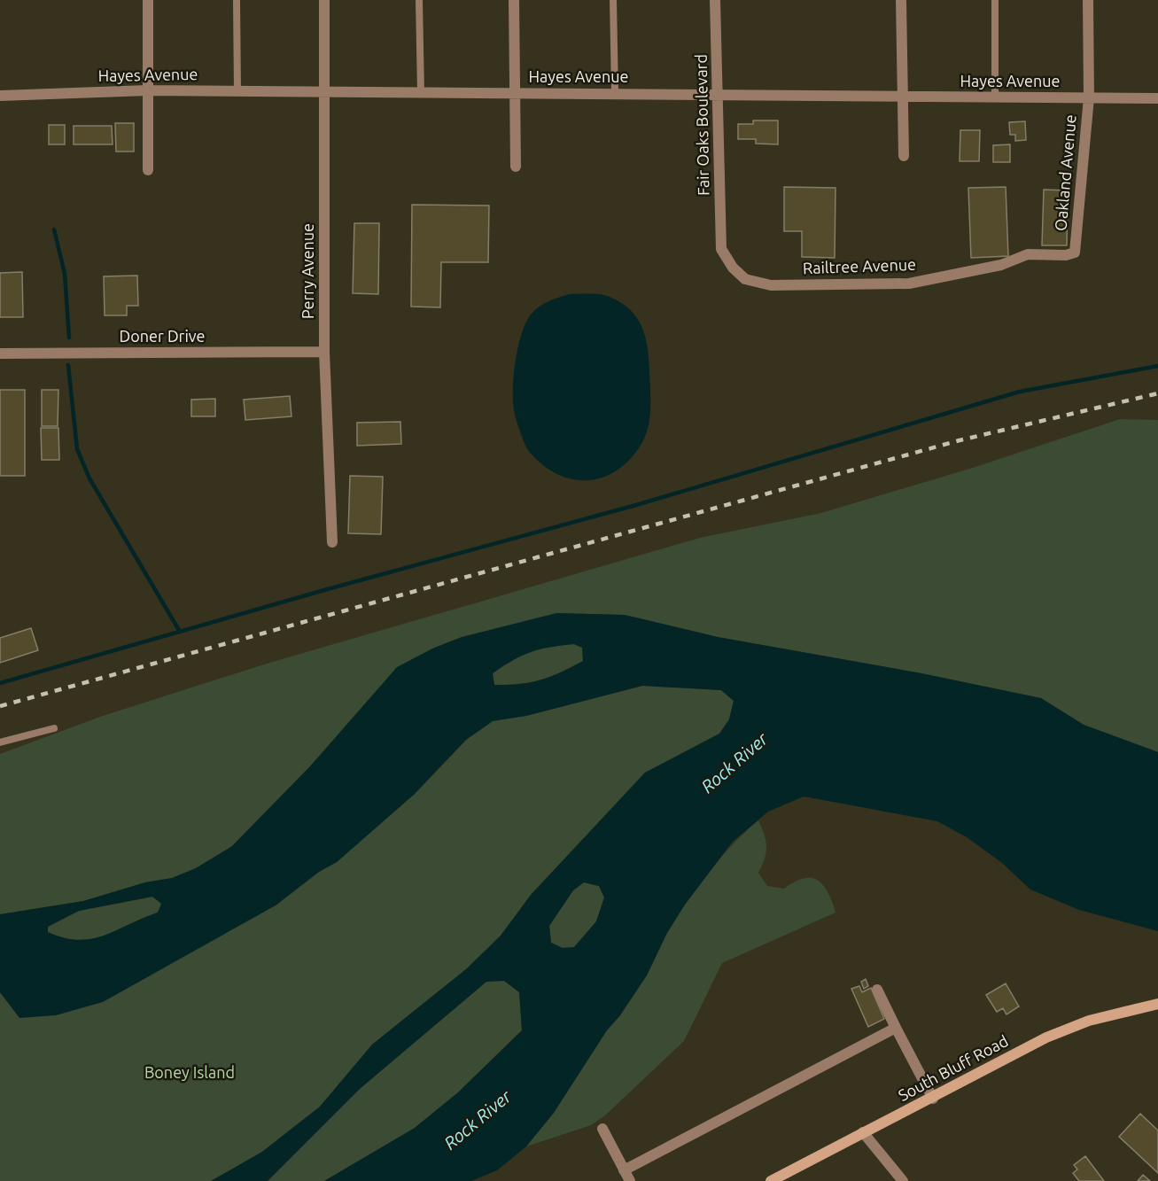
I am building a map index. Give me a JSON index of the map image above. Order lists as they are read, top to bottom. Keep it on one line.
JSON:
{"streets":{"street":["Hayes Avenue","Fair Oaks Boulevard","Oakland Avenue","Railtree Avenue","Perry Avenue","Doner Drive","South Bluff Road"]},"crossings":[["Hayes Avenue","Fair Oaks Boulevard"],["Hayes Avenue","Oakland Avenue"],["Hayes Avenue","Perry Avenue"],["Fair Oaks Boulevard","Railtree Avenue"],["Oakland Avenue","Railtree Avenue"],["Perry Avenue","Doner Drive"]],"water":["Rock River"],"parks":["Boney Island"]}
